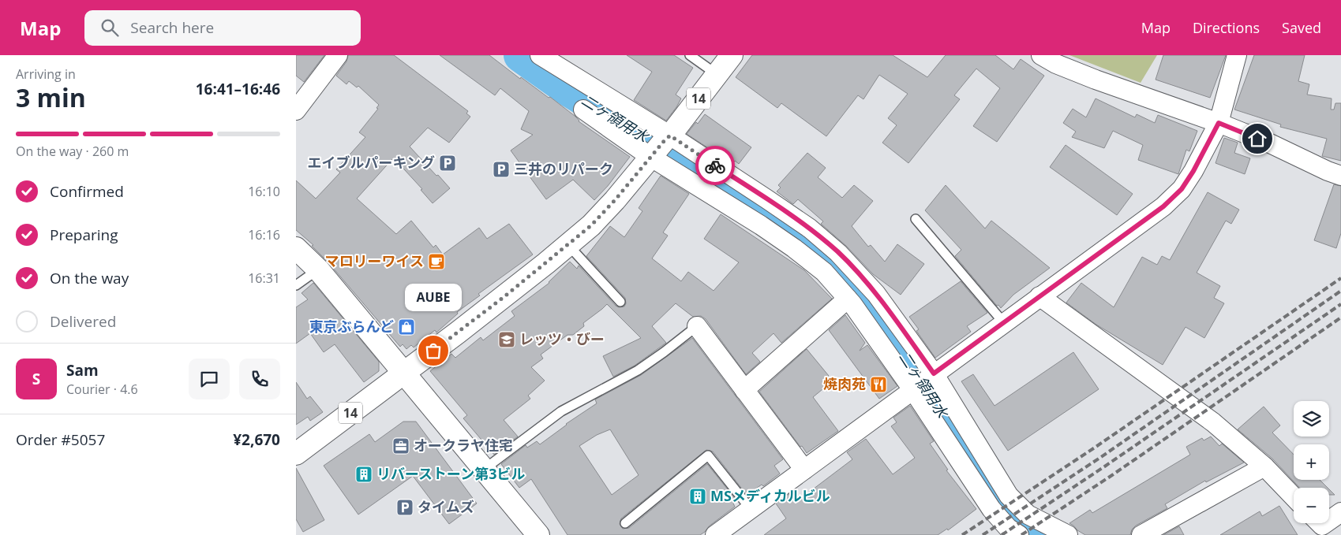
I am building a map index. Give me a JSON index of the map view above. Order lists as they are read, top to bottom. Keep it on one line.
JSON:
{"streets":{"main road":["14"]},"water":["二ヶ領用水"],"places":{"parking":["エイブルパーキング","三井のリパーク","タイムズ"],"cafe":["マロリーワイス"],"shop":["東京ぶらんど"],"school or university":["レッツ・びー"],"other":["AUBE"],"restaurant":["焼肉苑"],"office":["オークラヤ住宅"],"building":["リバーストーン第3ビル","MSメディカルビル"]},"page":{"header":"Map","search":"Search here","nav":["Map","Directions","Saved"],"heading":["3 min","Arriving in","16:41–16:46"],"panel":["Sam","Courier · 4.6","Order #5057","¥2,670"],"bar":"On the way · 260 m","list":[["Confirmed","16:10"],["Preparing","16:16"],["On the way","16:31"],"Delivered"],"bubble":"AUBE","round":"S","map_buttons":["+","−"]}}
